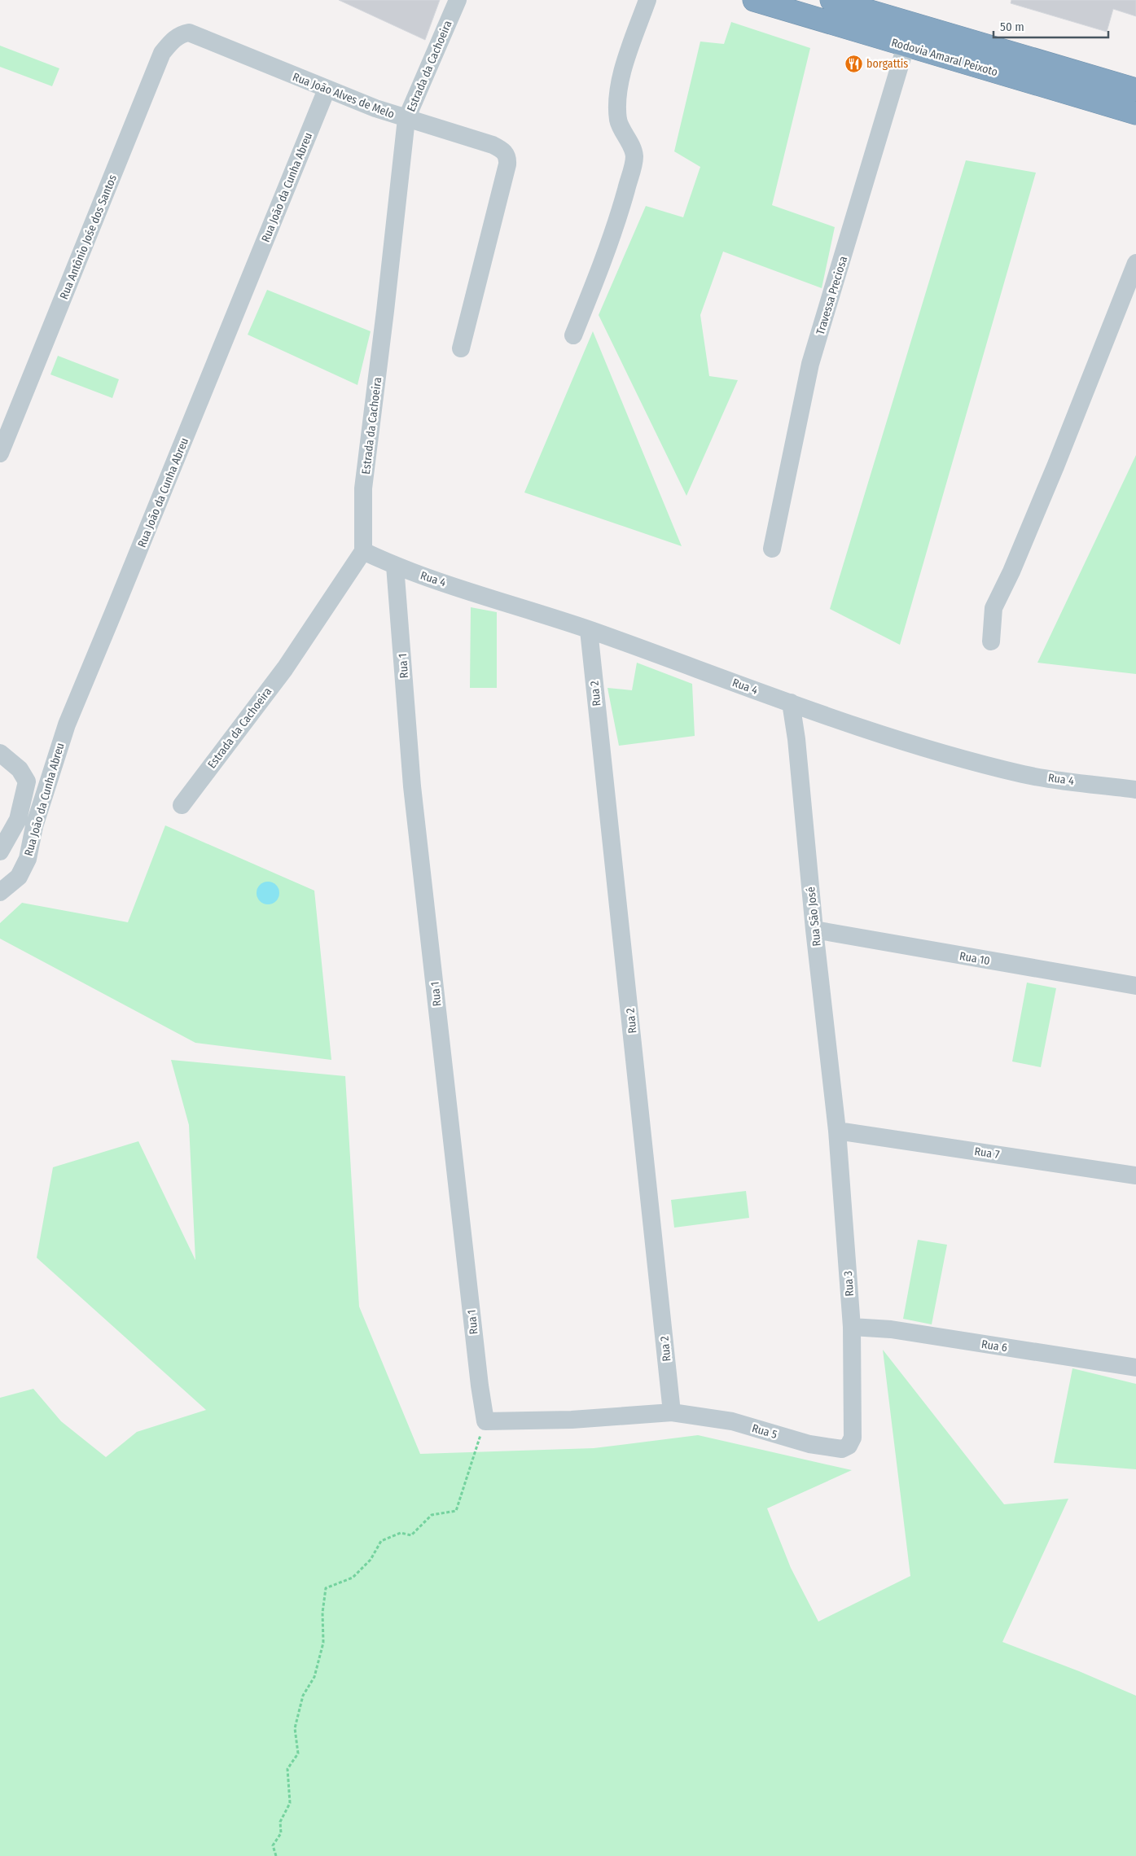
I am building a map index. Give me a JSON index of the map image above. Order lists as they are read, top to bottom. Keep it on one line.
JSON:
{"streets":{"highway":["Rodovia Amaral Peixoto"],"street":["Estrada da Cachoeira","Rua João Alves de Melo","Rua João da Cunha Abreu","Rua Antônio Jośe dos Santos","Travessa Preciosa","Rua 4","Rua 1","Rua 2","Rua São José","Rua 10","Rua 7","Rua 3","Rua 6","Rua 5"]},"crossings":[["Rodovia Amaral Peixoto","Travessa Preciosa"],["Estrada da Cachoeira","Rua João Alves de Melo"],["Estrada da Cachoeira","Rua 4"],["Rua João Alves de Melo","Rua João da Cunha Abreu"],["Rua João Alves de Melo","Rua Antônio Jośe dos Santos"],["Rua 4","Rua 1"],["Rua 4","Rua 2"],["Rua 4","Rua São José"],["Rua 2","Rua 5"],["Rua São José","Rua 10"],["Rua São José","Rua 7"],["Rua São José","Rua 3"],["Rua 7","Rua 3"],["Rua 3","Rua 6"],["Rua 3","Rua 5"]],"places":{"restaurant":["borgattis"]},"scale_bar":"50 m"}
